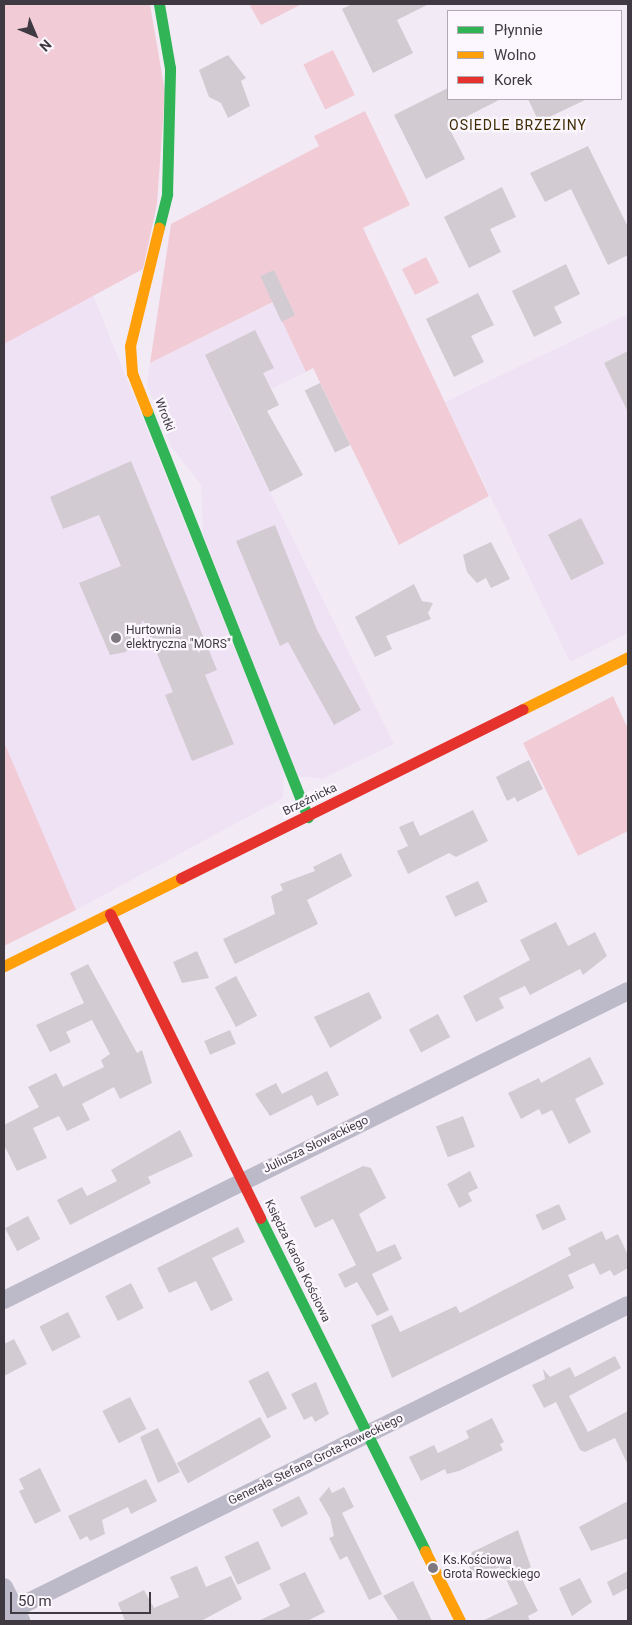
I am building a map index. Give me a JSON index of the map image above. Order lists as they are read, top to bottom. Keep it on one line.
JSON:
{"streets":{"street":["Wrotki","Brzeźnicka","Juliusza Słowackiego","Księdza Karola Kościowa","Generała Stefana Grota-Roweckiego"]},"crossings":[["Wrotki","Brzeźnicka"],["Brzeźnicka","Księdza Karola Kościowa"],["Juliusza Słowackiego","Księdza Karola Kościowa"],["Księdza Karola Kościowa","Generała Stefana Grota-Roweckiego"]],"districts":["OSIEDLE BRZEZINY"],"places":["Hurtownia elektryczna \"MORS\"","Ks.Kościowa Grota Roweckiego"],"legend":["Płynnie","Wolno","Korek"],"scale_bar":"50 m","north":"bottom right"}
